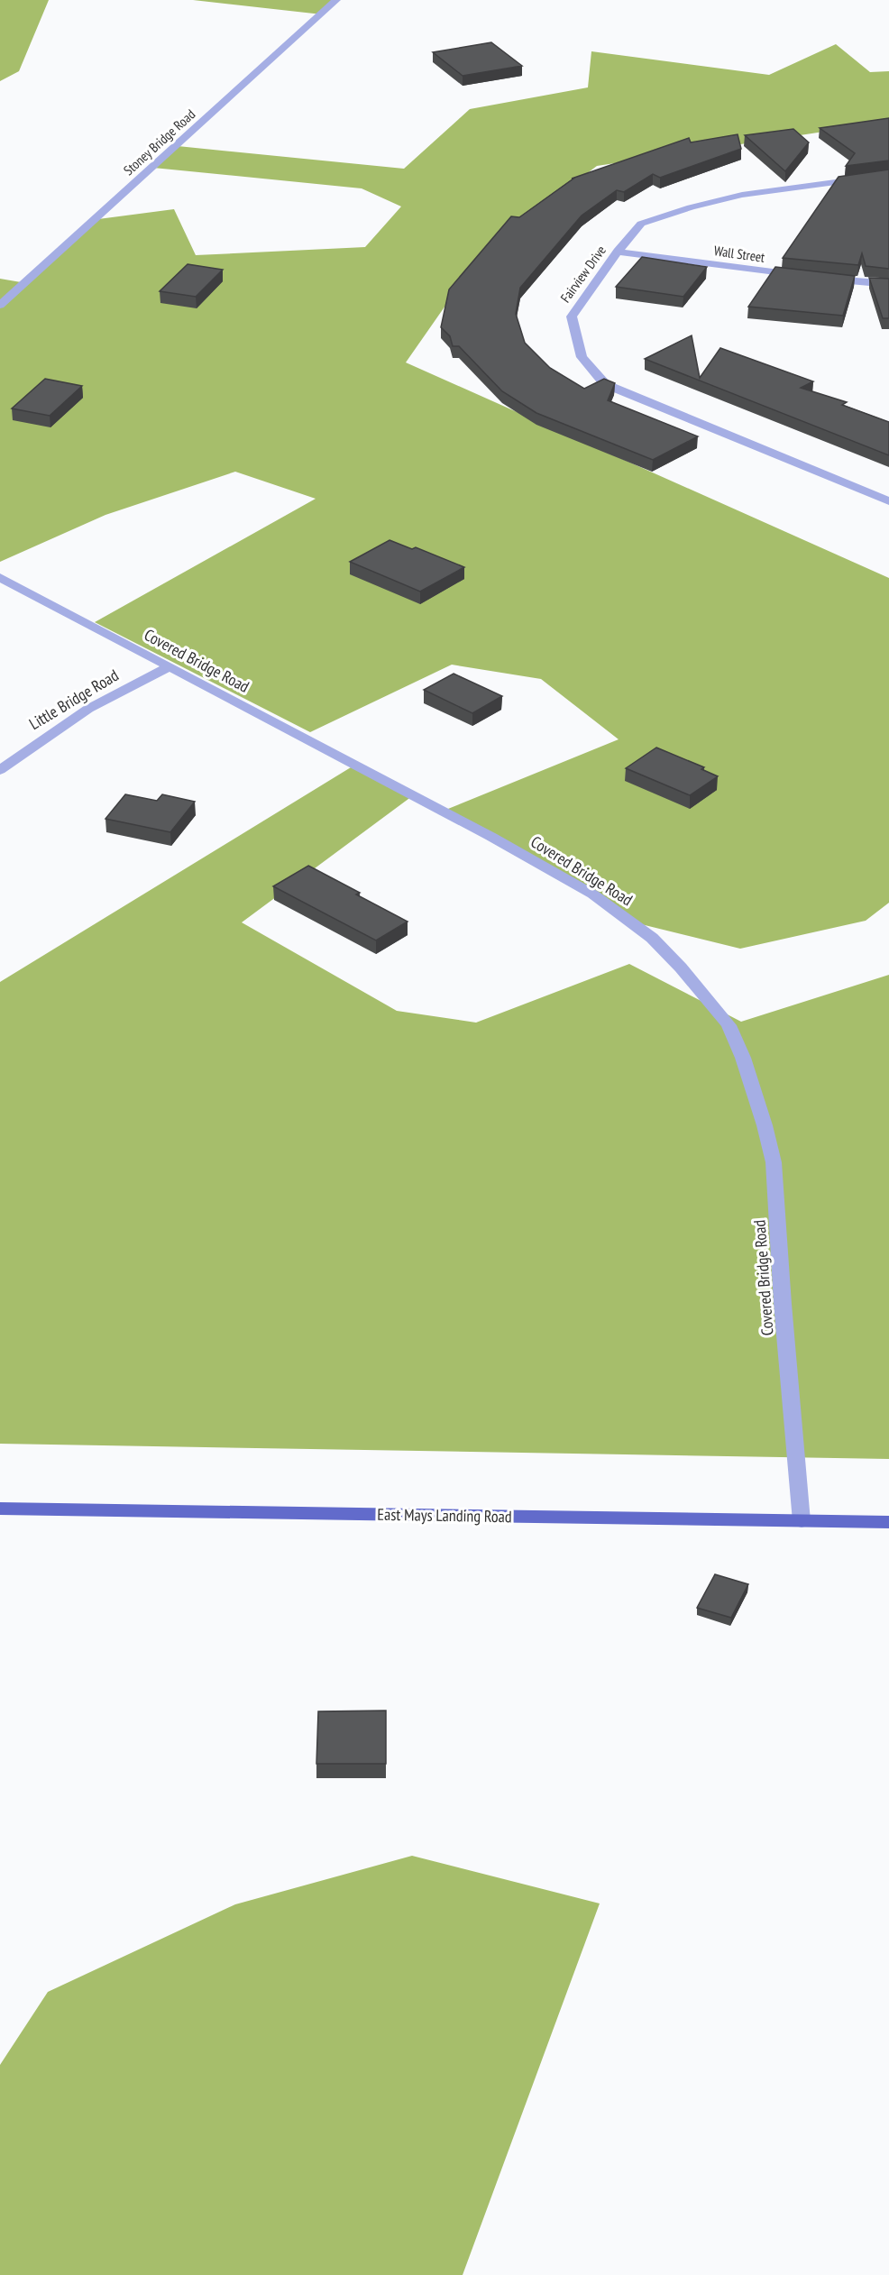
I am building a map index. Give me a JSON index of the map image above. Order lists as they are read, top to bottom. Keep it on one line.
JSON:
{"streets":{"main road":["East Mays Landing Road"],"street":["Stoney Bridge Road","Wall Street","Fairview Drive","Covered Bridge Road","Little Bridge Road"]},"crossings":[["Wall Street","Fairview Drive"],["Covered Bridge Road","Little Bridge Road"],["Covered Bridge Road","East Mays Landing Road"]]}
